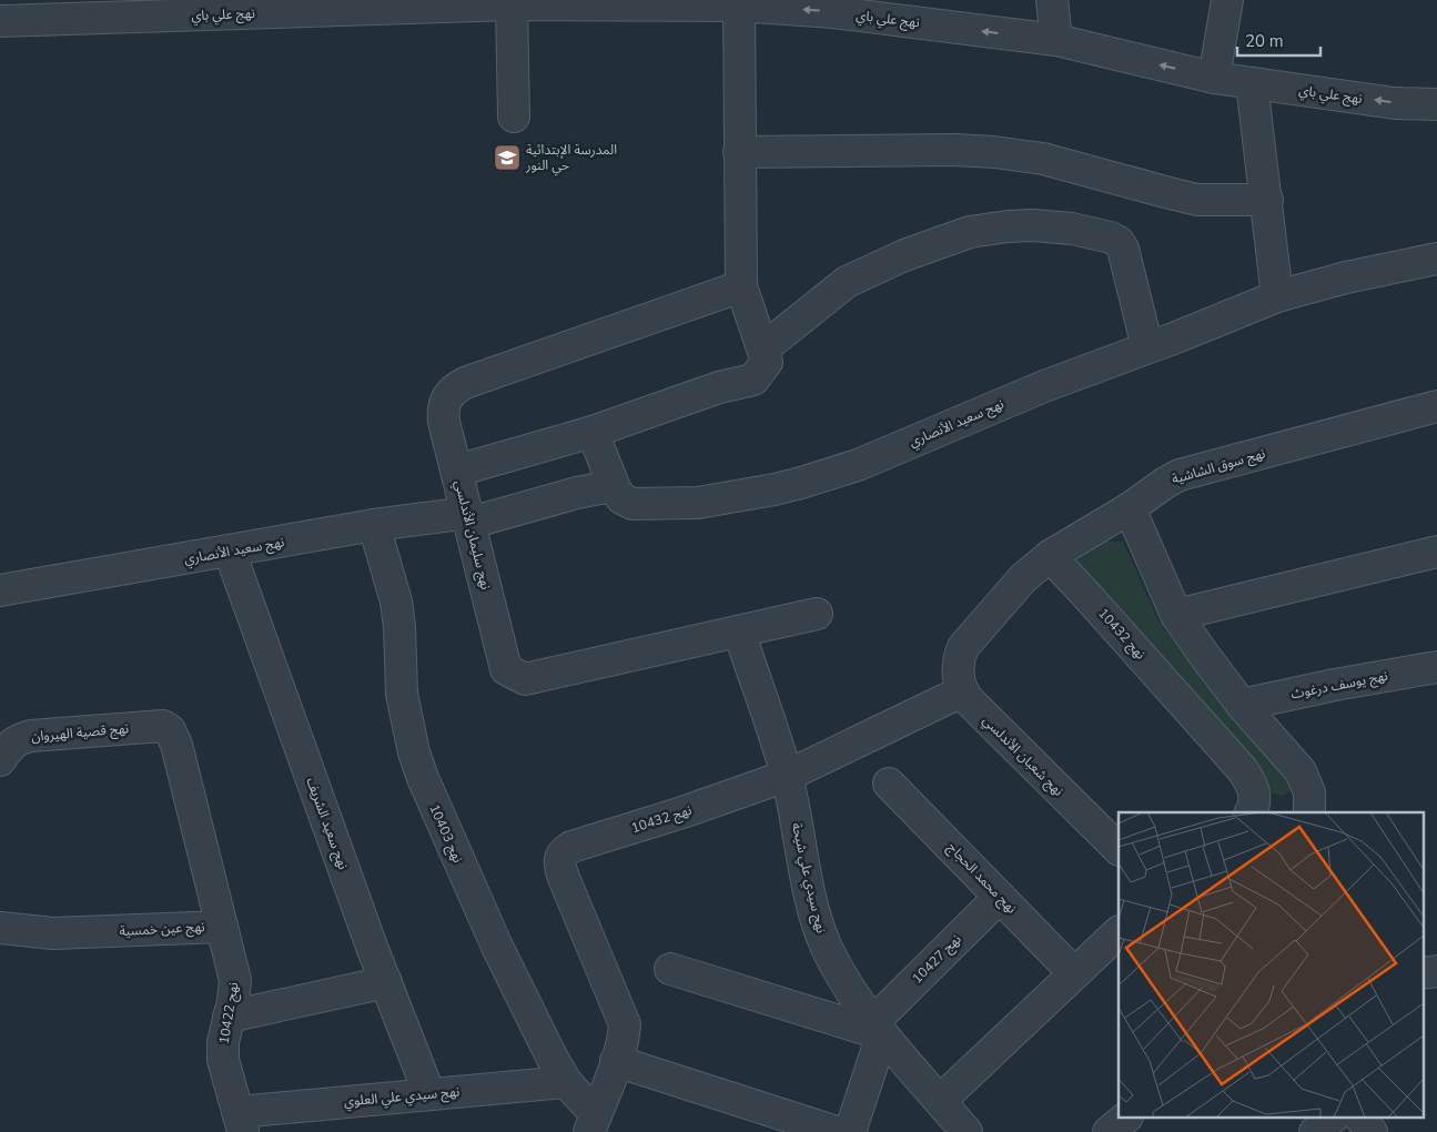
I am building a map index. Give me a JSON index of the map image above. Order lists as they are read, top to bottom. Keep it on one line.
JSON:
{"streets":{"street":["نهج علي باي","نهج سعيد الأنصاري","نهج سوق الشاشية","نهج سليمان الأندلسي","نهج 10432","نهج يوسف درغوث","نهج قصية الهيروان","نهج شعبان الأندلسي","نهج سعيد الشريف","نهج 10403","نهج سيدي علي شيحة","نهج محمد الحجاج","نهج عين خمسية","نهج 10427","نهج 10422","نهج سيدي علي العلوي"]},"crossings":[["نهج سعيد الأنصاري","نهج سليمان الأندلسي"],["نهج سعيد الأنصاري","نهج سعيد الشريف"],["نهج سعيد الأنصاري","نهج 10403"],["نهج سوق الشاشية","نهج 10432"],["نهج سليمان الأندلسي","نهج سيدي علي شيحة"],["نهج 10432","نهج شعبان الأندلسي"],["نهج 10432","نهج سيدي علي شيحة"],["نهج قصية الهيروان","نهج عين خمسية"],["نهج سعيد الشريف","نهج سيدي علي العلوي"],["نهج 10403","نهج سيدي علي العلوي"],["نهج سيدي علي شيحة","نهج 10427"],["نهج محمد الحجاج","نهج 10427"],["نهج عين خمسية","نهج 10422"],["نهج 10422","نهج سيدي علي العلوي"]],"places":{"school or university":["المدرسة الإبتدائية حي النور"]},"scale_bar":"20 m"}
